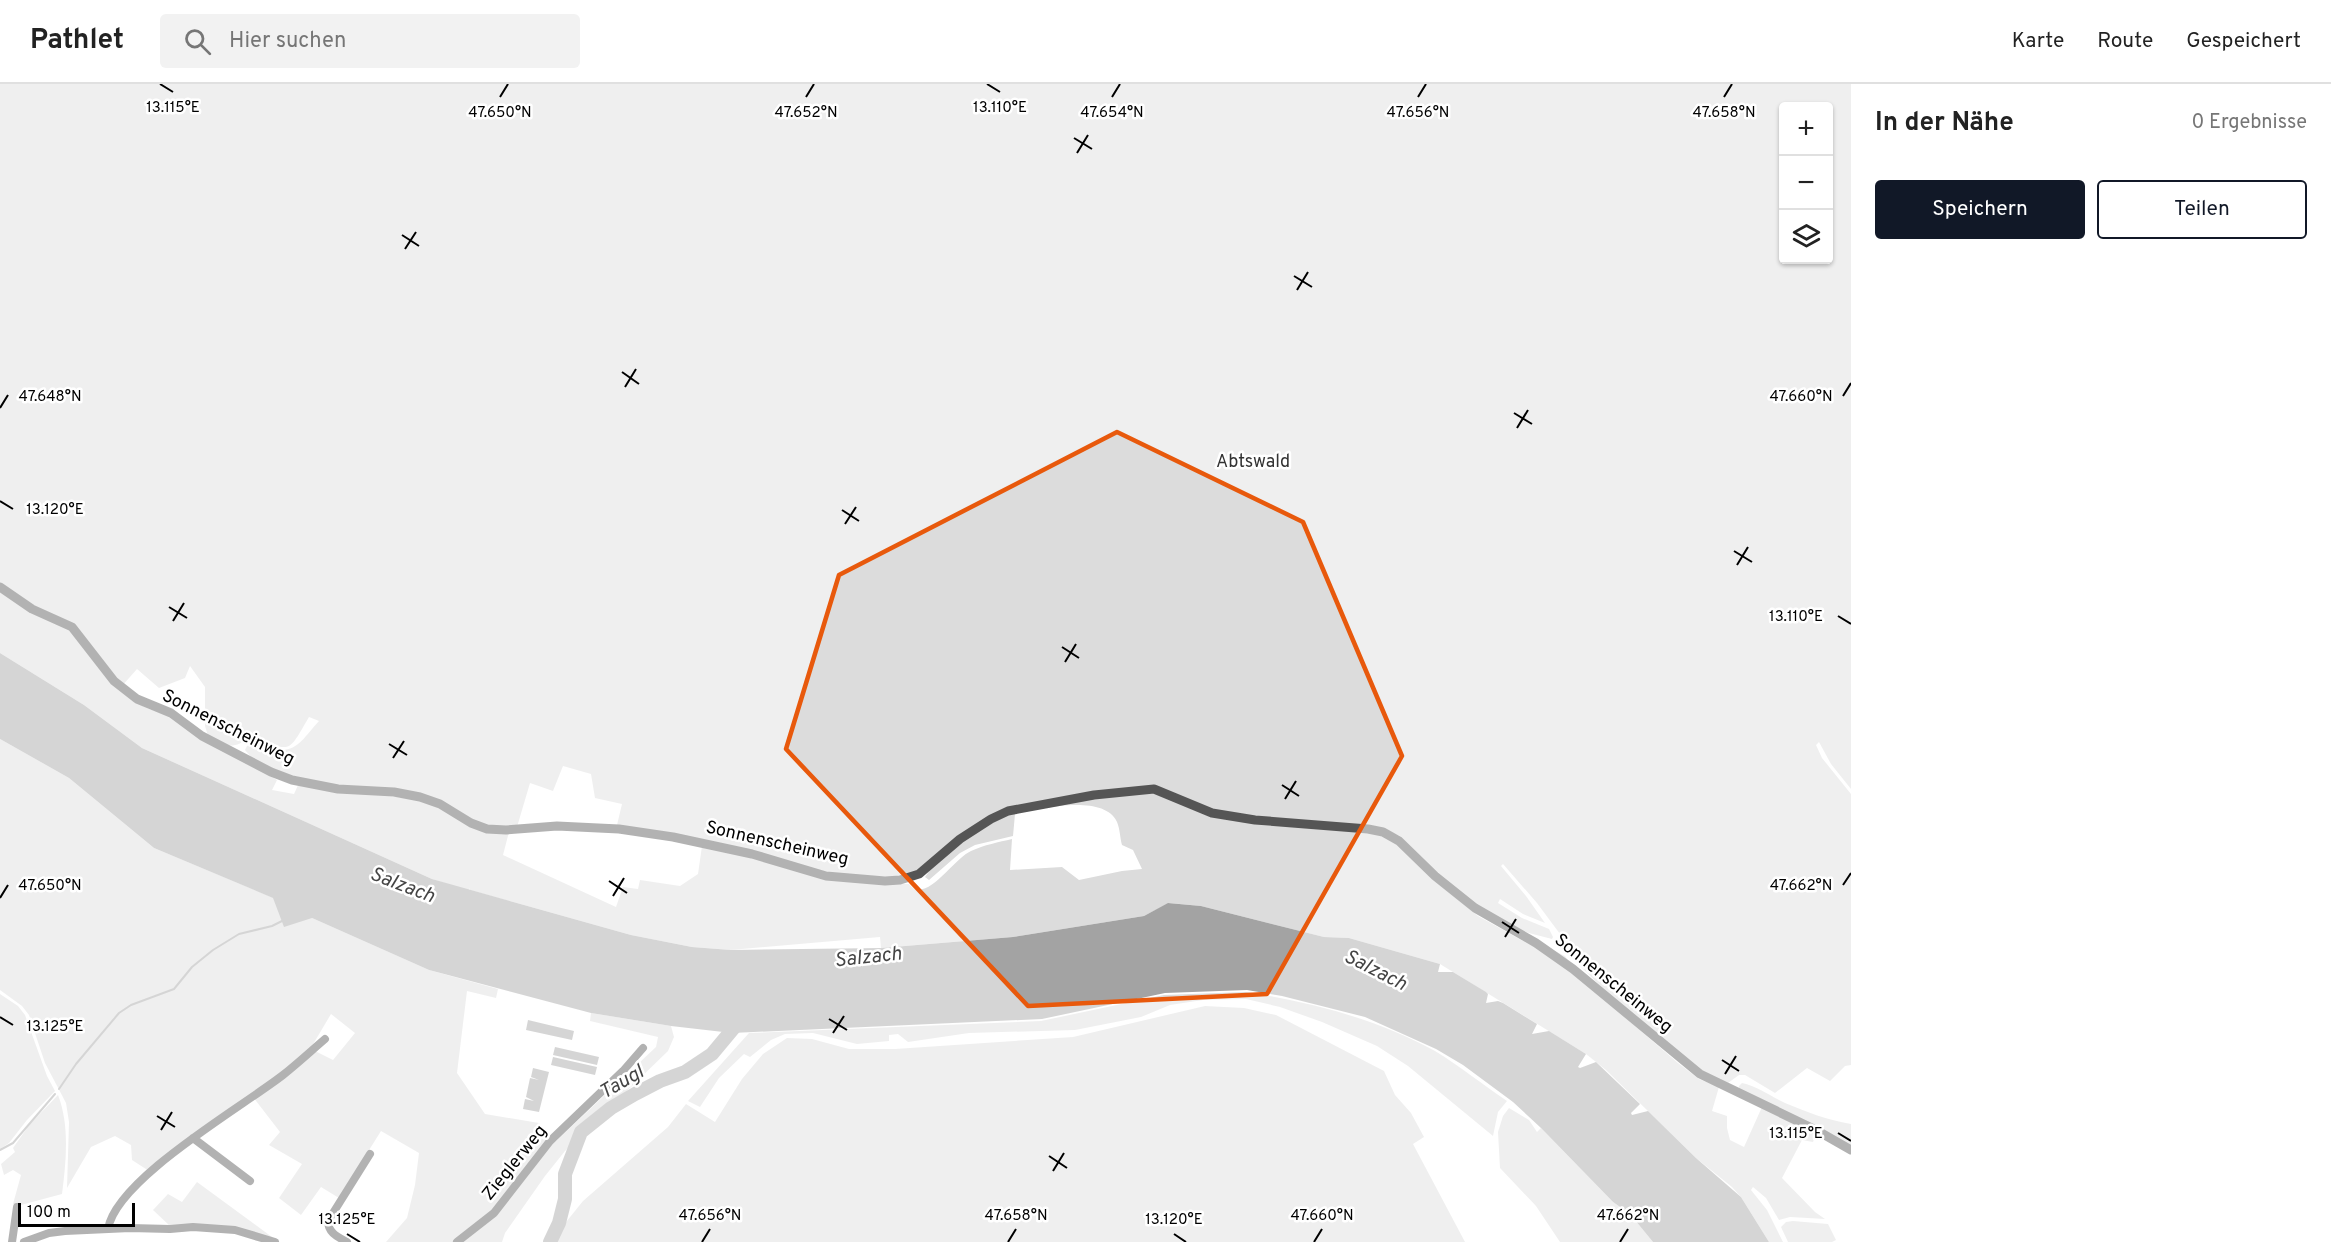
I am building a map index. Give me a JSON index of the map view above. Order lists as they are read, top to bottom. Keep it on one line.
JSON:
{"streets":{"street":["Sonnenscheinweg","Zieglerweg"]},"water":["Salzach","Taugl"],"parks":["Abtswald"],"scale_bar":"100 m","page":{"header":"Pathlet","search":"Hier suchen","nav":["Karte","Route","Gespeichert"],"heading":["In der Nähe","0 Ergebnisse"],"map_buttons":["+","−"],"buttons":["Speichern","Teilen"],"scale":"100 m"},"coordinates":["13.115°E","13.110°E","47.650°N","47.652°N","47.654°N","47.656°N","47.658°N","47.648°N","47.660°N","13.120°E","47.662°N","13.125°E"]}
